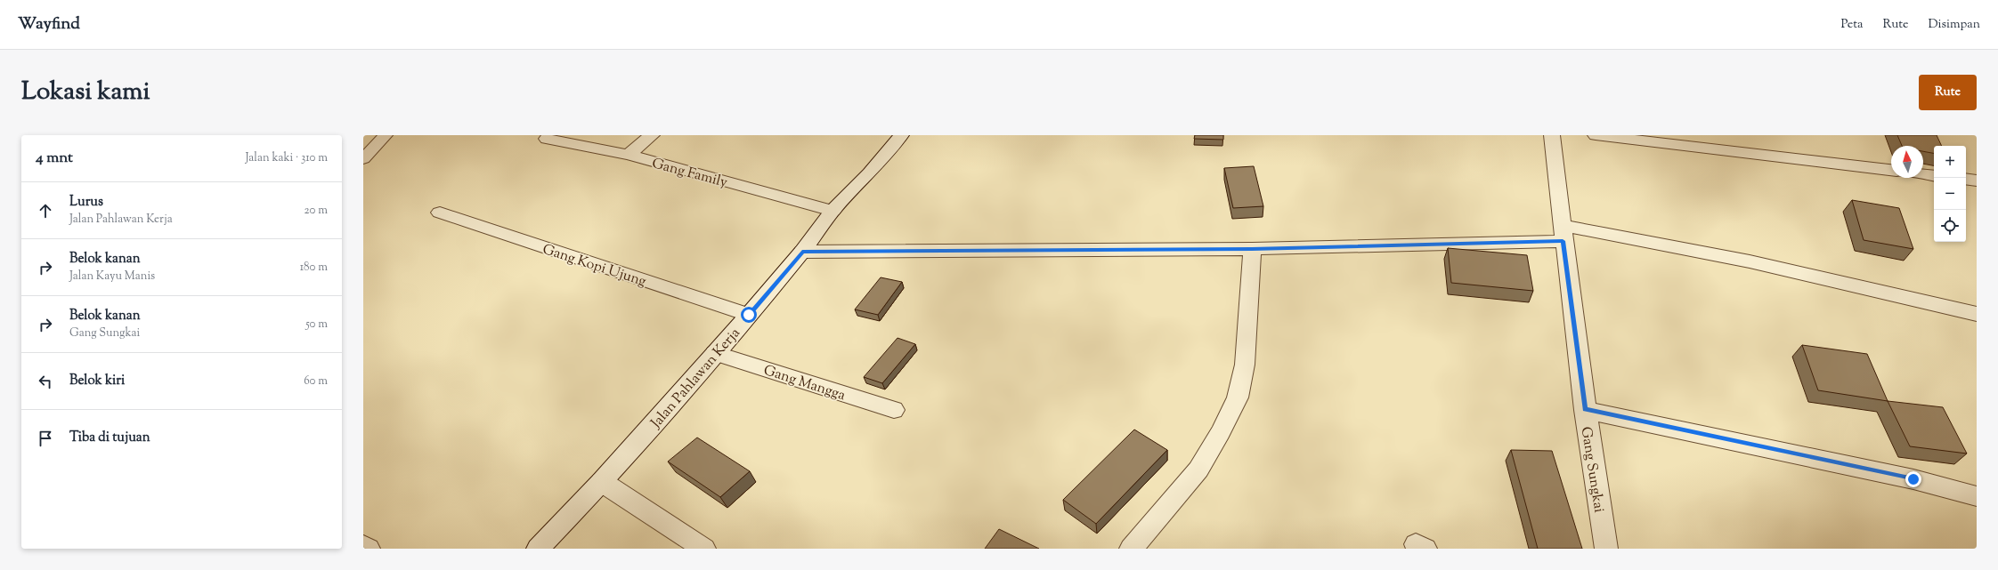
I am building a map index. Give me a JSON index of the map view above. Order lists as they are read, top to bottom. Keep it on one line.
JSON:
{"streets":{"street":["Gang Family","Gang Kopi Ujung","Jalan Pahlawan Kerja","Gang Mangga","Gang Sungkai"]},"crossings":[["Gang Family","Jalan Pahlawan Kerja"],["Gang Kopi Ujung","Jalan Pahlawan Kerja"],["Jalan Pahlawan Kerja","Gang Mangga"]],"north":"top","page":{"header":"Wayfind","nav":["Peta","Rute","Disimpan"],"title":"Lokasi kami","buttons":"Rute","heading":["4 mnt","Jalan kaki · 310 m"],"map_buttons":["+","−"],"list":[["Lurus","Jalan Pahlawan Kerja","20 m"],["Belok kanan","Jalan Kayu Manis","180 m"],["Belok kanan","Gang Sungkai","50 m"],["Belok kiri","60 m"],"Tiba di tujuan"]}}
